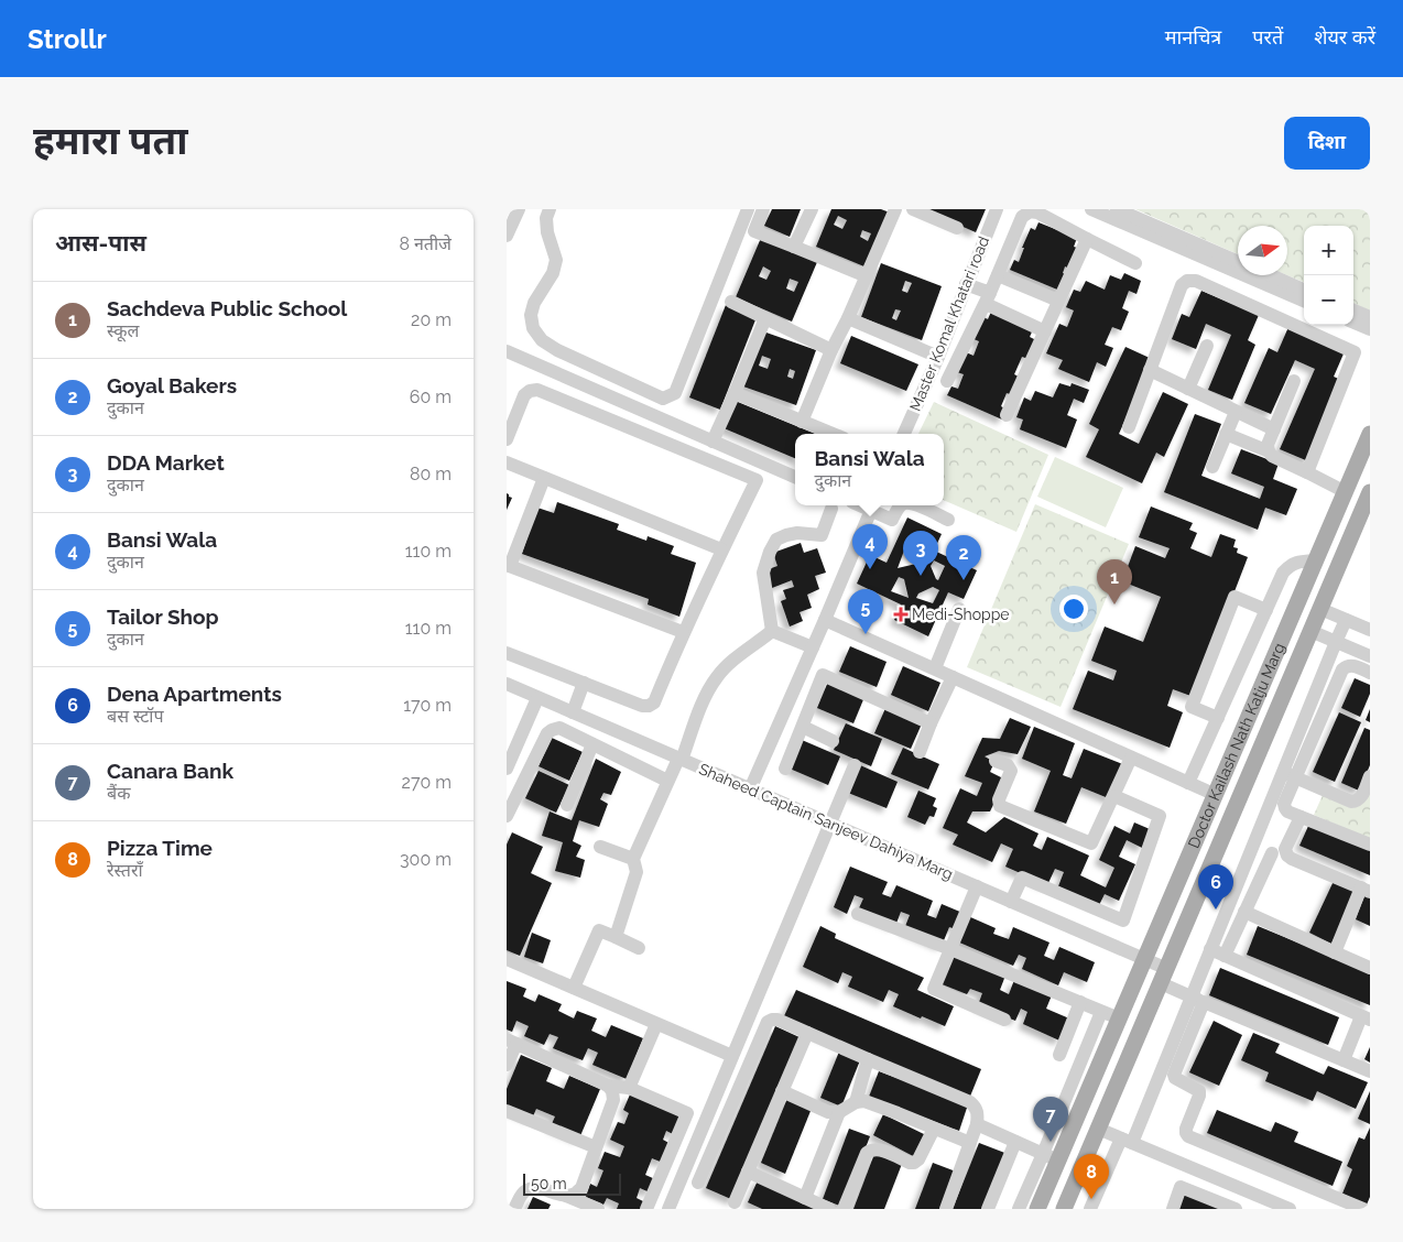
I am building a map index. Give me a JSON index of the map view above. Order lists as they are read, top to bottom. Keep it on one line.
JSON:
{"streets":{"main road":["Doctor Kailash Nath Katju Marg"],"street":["Master Komal Khatari road","Shaheed Captain Sanjeev Dahiya Marg"]},"crossings":[["Doctor Kailash Nath Katju Marg","Shaheed Captain Sanjeev Dahiya Marg"]],"places":{"health":["Medi-Shoppe"]},"scale_bar":"50 m","north":"right","page":{"header":"Strollr","nav":["मानचित्र","परतें","शेयर करें"],"buttons":"दिशा","title":"हमारा पता","heading":["आस-पास","8 नतीजे"],"map_buttons":["+","−"],"list":[{"mark":"1","name":"Sachdeva Public School","note":"स्कूल","value":"20 m"},{"mark":"2","name":"Goyal Bakers","note":"दुकान","value":"60 m"},{"mark":"3","name":"DDA Market","note":"दुकान","value":"80 m"},{"mark":"4","name":"Bansi Wala","note":"दुकान","value":"110 m"},{"mark":"5","name":"Tailor Shop","note":"दुकान","value":"110 m"},{"mark":"6","name":"Dena Apartments","note":"बस स्टॉप","value":"170 m"},{"mark":"7","name":"Canara Bank","note":"बैंक","value":"270 m"},{"mark":"8","name":"Pizza Time","note":"रेस्तराँ","value":"300 m"}],"popup":["Bansi Wala","दुकान"],"pins":["4","3","2","1","5","6","7","8"],"scale":"50 m"}}
